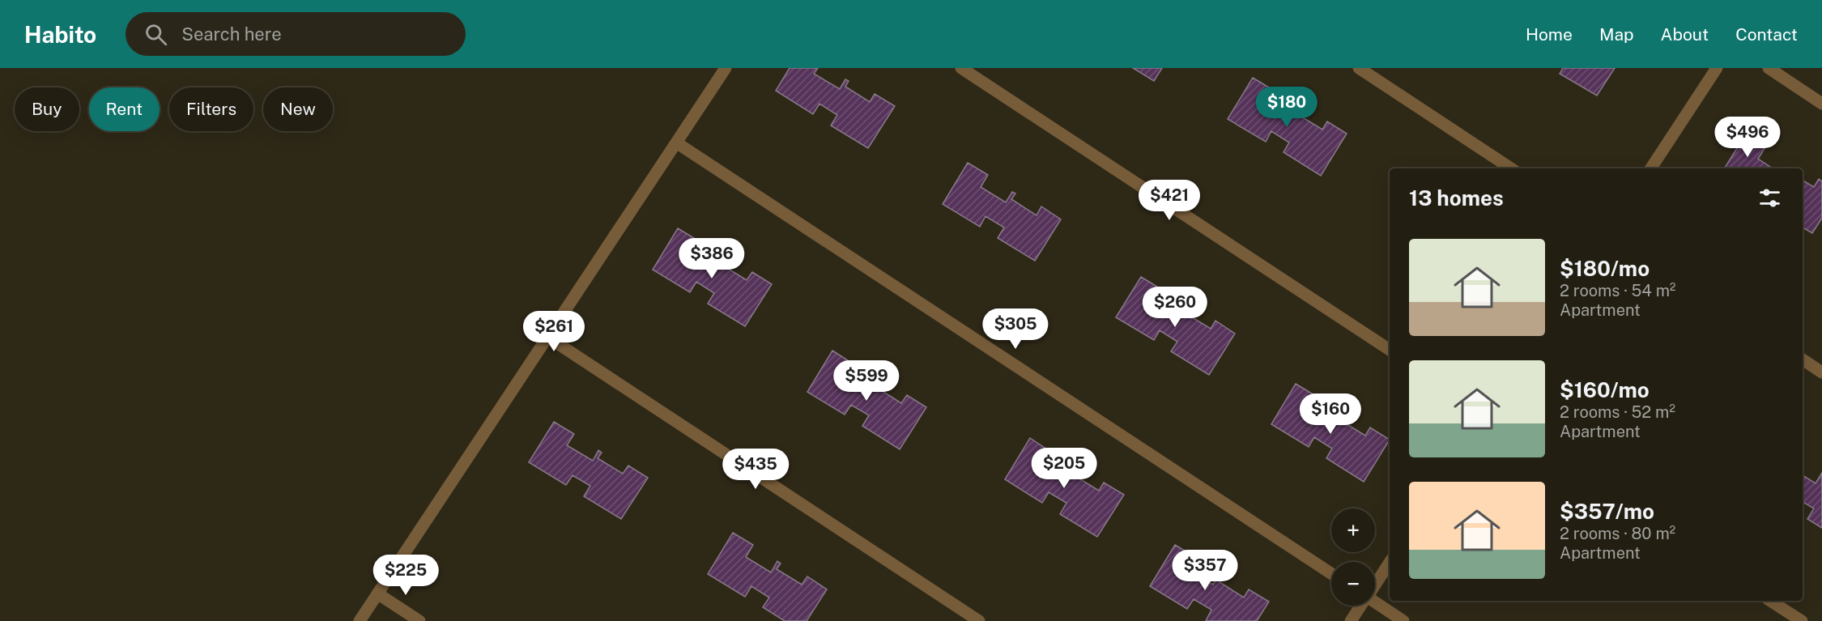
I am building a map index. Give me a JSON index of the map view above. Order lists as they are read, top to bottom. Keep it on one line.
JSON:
{"page":{"header":"Habito","search":"Search here","nav":["Home","Map","About","Contact"],"price":["$180","$496","$421","$386","$260","$305","$261","$599","$160","$205","$435","$357","$225"],"chip":["Buy","Rent","Filters","New"],"heading":"13 homes","list":[{"name":"$180/mo","note":"2 rooms · 54 m² · Apartment"},{"name":"$160/mo","note":"2 rooms · 52 m² · Apartment"},{"name":"$357/mo","note":"2 rooms · 80 m² · Apartment"}],"map_buttons":["+","−"]}}
